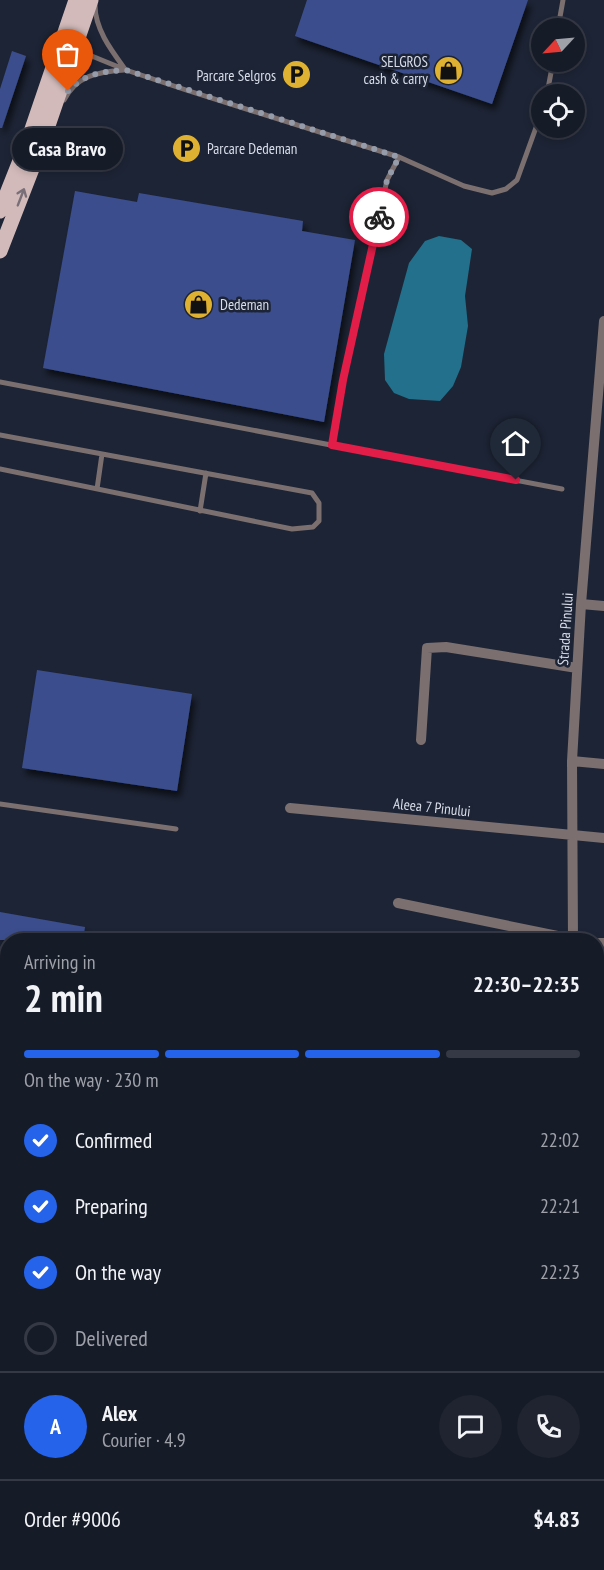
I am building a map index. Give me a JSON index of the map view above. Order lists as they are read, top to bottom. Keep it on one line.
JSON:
{"streets":{"street":["Strada Pinului","Aleea 7 Pinului"]},"crossings":[["Strada Pinului","Aleea 7 Pinului"]],"places":{"shop":["SELGROS cash & carry","Dedeman"],"parking":["Parcare Selgros","Parcare Dedeman"],"other":["Casa Bravo"]},"north":"bottom left","page":{"bubble":"Casa Bravo","heading":["2 min","Arriving in","22:30–22:35"],"panel":["Alex","Courier · 4.9","Order #9006","$4.83"],"bar":"On the way · 230 m","list":[["Confirmed","22:02"],["Preparing","22:21"],["On the way","22:23"],"Delivered"],"round":"A"}}
